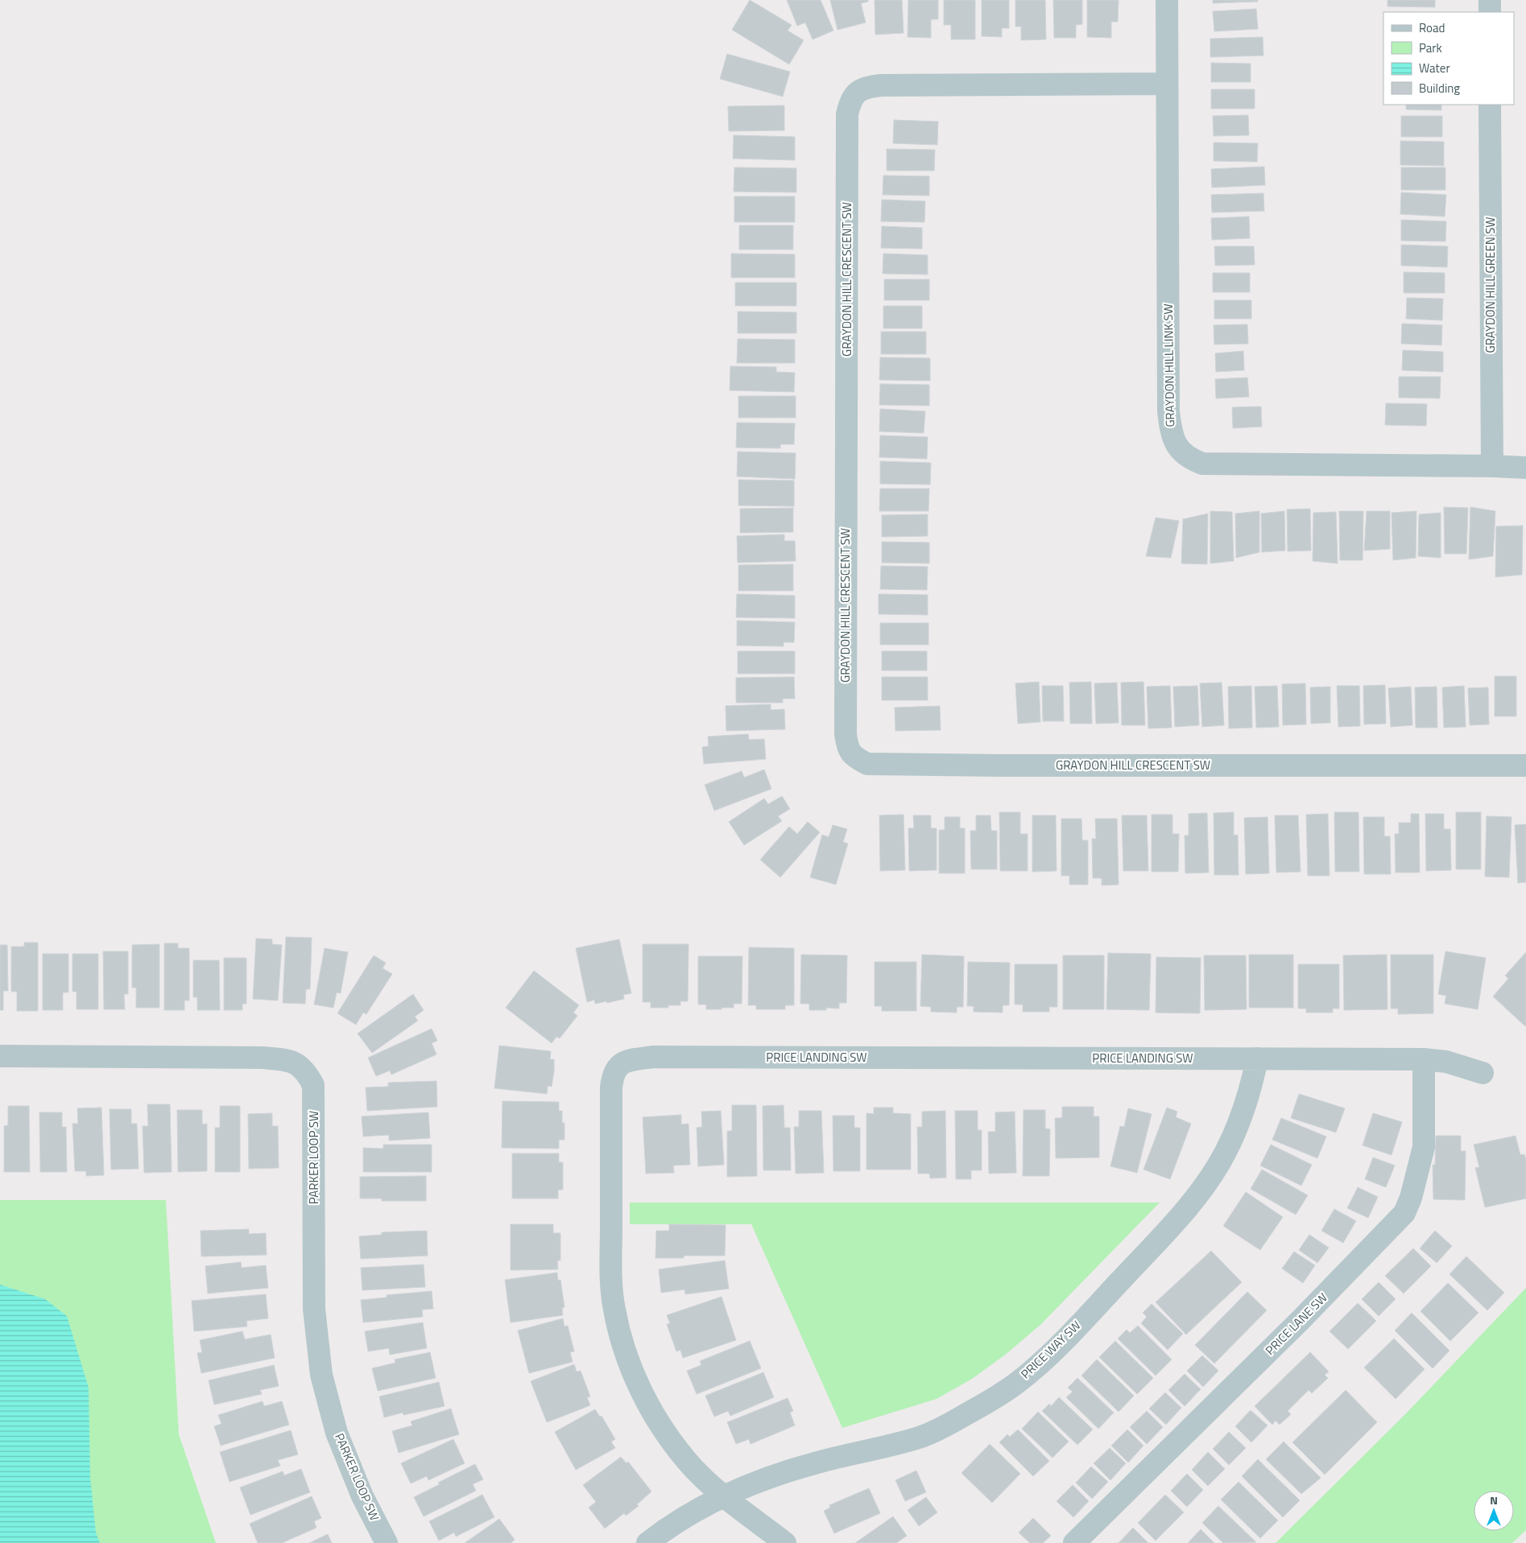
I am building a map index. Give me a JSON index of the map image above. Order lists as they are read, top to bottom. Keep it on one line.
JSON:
{"streets":{"street":["GRAYDON HILL CRESCENT SW","GRAYDON HILL GREEN SW","GRAYDON HILL LINK SW","PRICE LANDING SW","PARKER LOOP SW","PRICE LANE SW","PRICE WAY SW"]},"crossings":[["GRAYDON HILL CRESCENT SW","GRAYDON HILL LINK SW"],["GRAYDON HILL GREEN SW","GRAYDON HILL LINK SW"],["PRICE LANDING SW","PRICE LANE SW"],["PRICE LANDING SW","PRICE WAY SW"]],"legend":["Road","Park","Water","Building"],"north":"top"}
